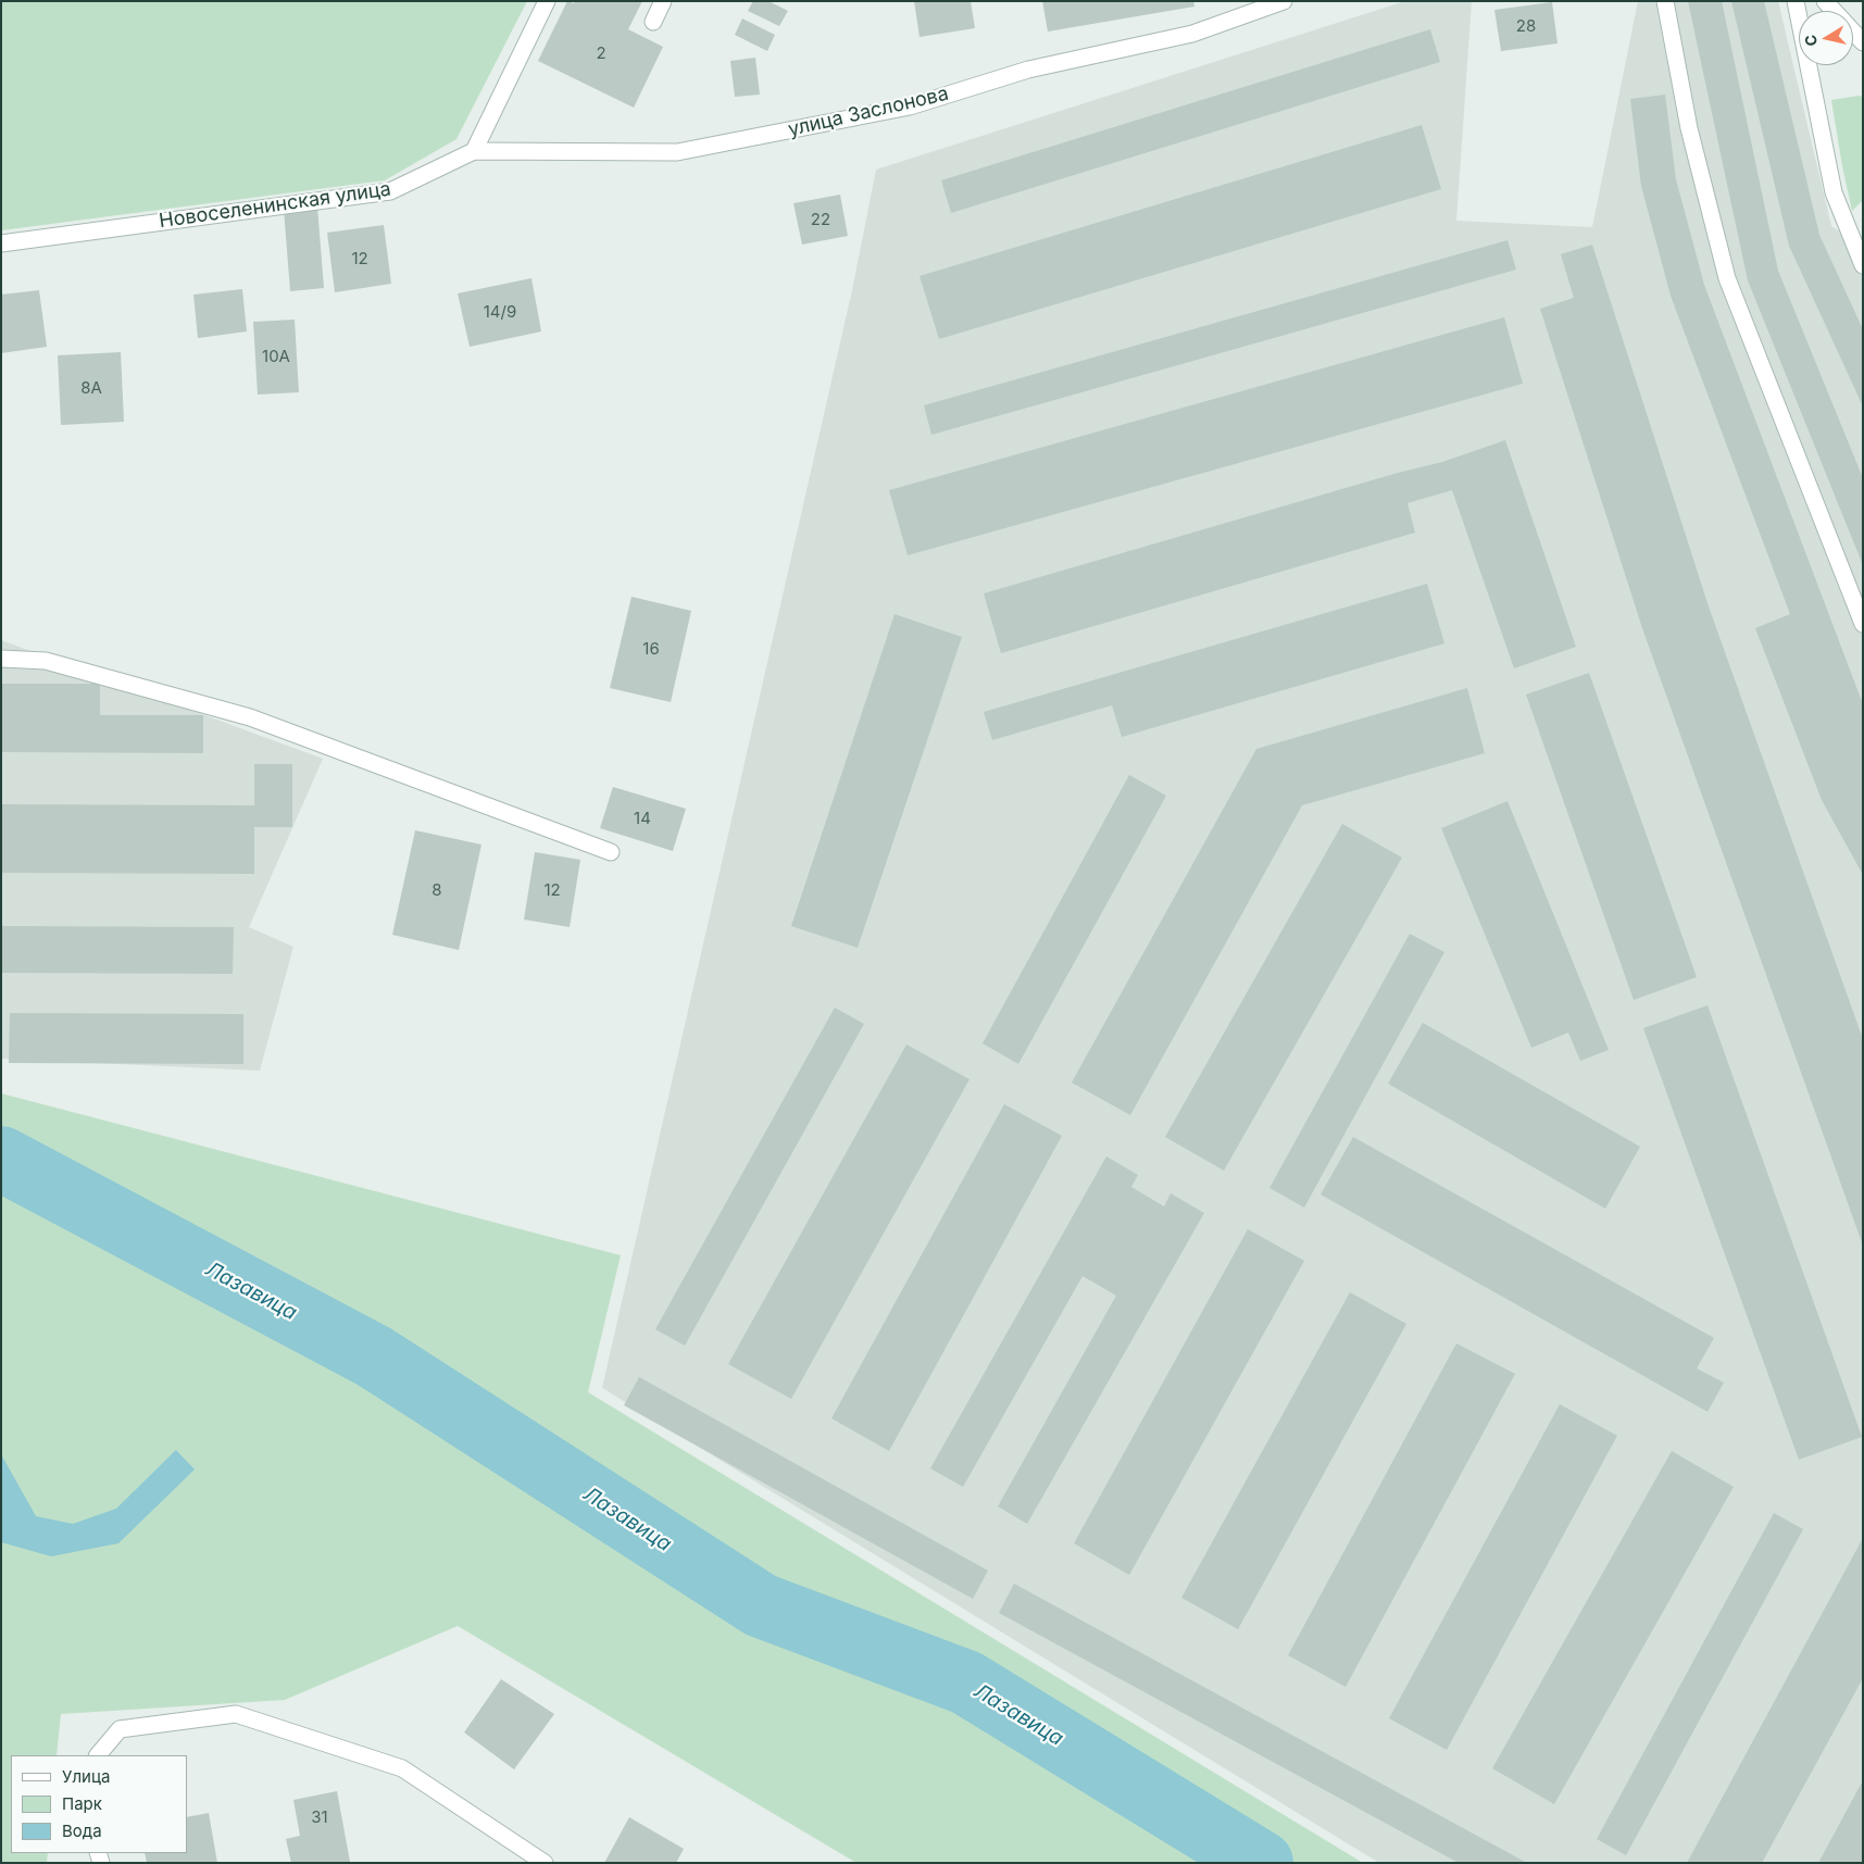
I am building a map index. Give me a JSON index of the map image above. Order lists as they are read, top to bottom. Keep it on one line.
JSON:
{"streets":{"street":["улица Заслонова","Новоселенинская улица"]},"crossings":[["улица Заслонова","Новоселенинская улица"]],"water":["Лазавица"],"house_numbers":["28","2","22","12","14/9","10А","8А","16","14","8","12","31"],"legend":["Улица","Парк","Вода"],"north":"left"}
